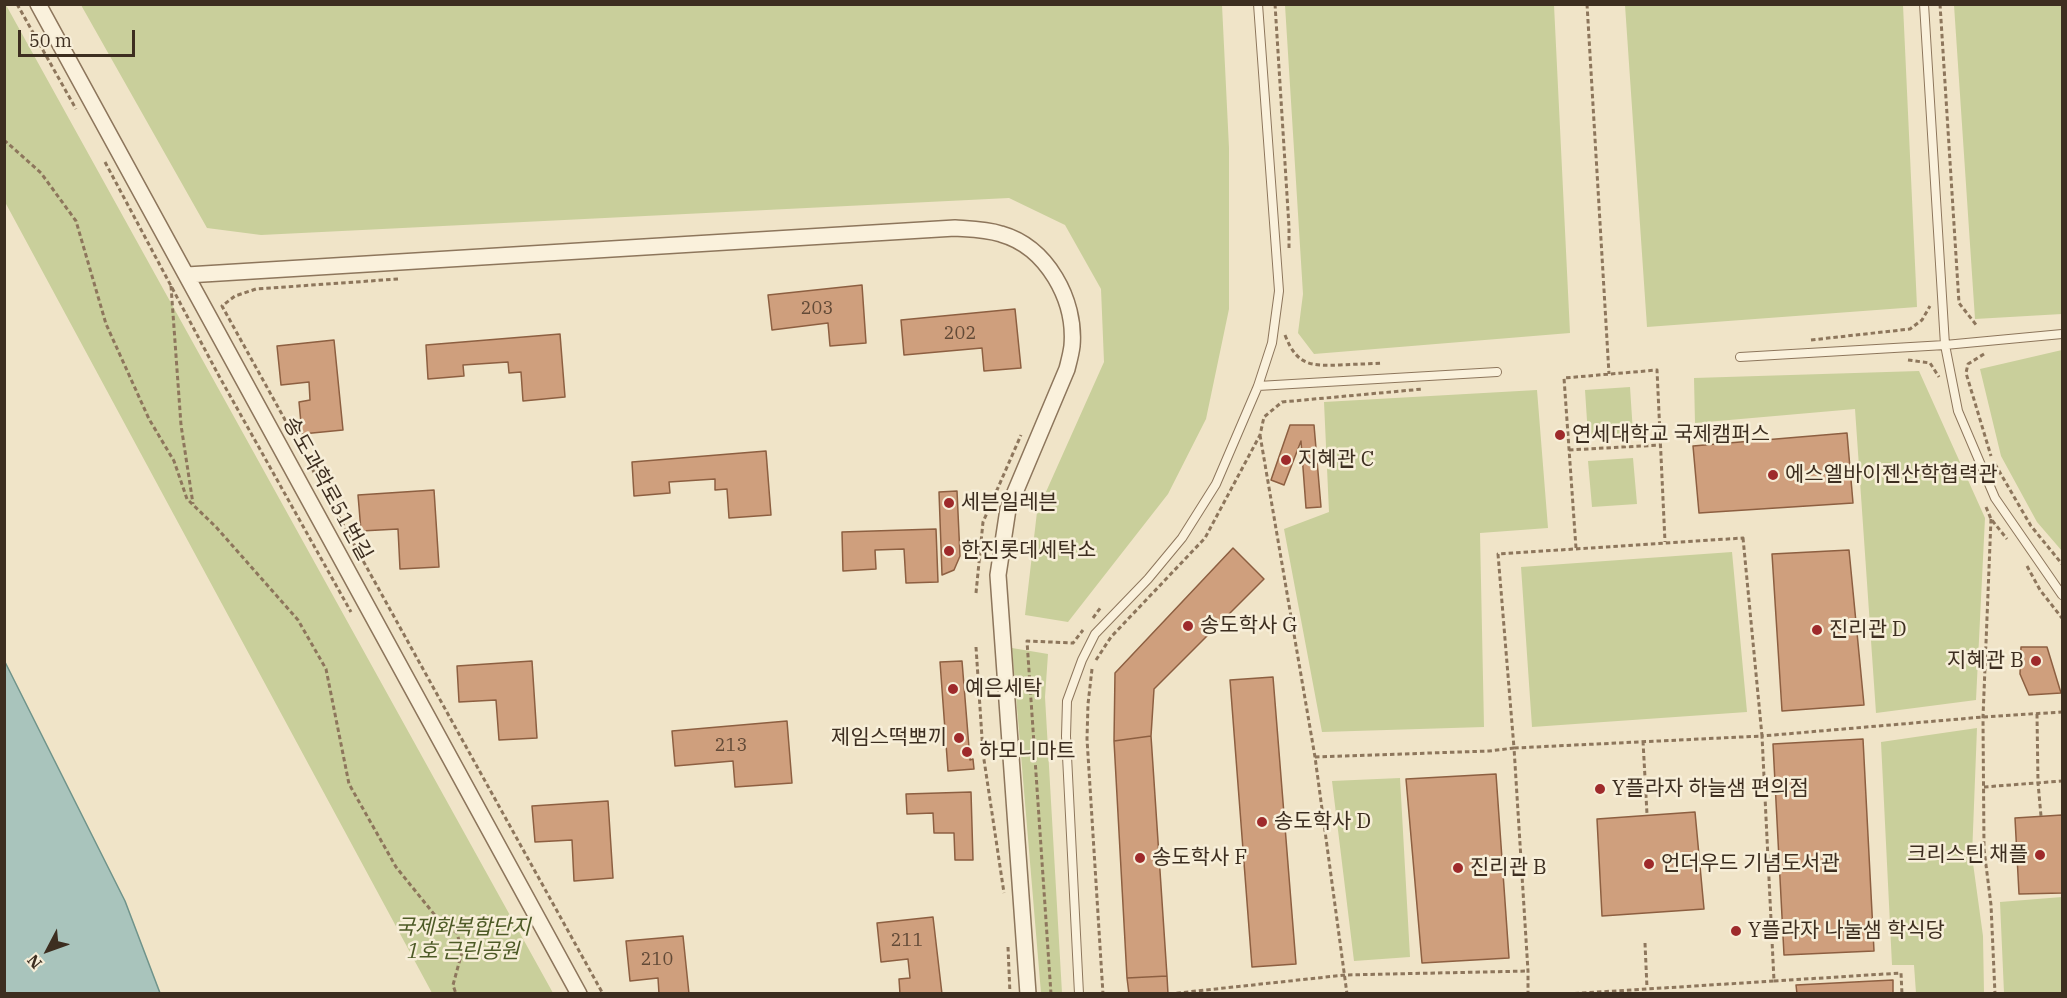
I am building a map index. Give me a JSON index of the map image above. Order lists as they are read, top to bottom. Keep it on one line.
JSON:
{"streets":{"street":["송도과학로51번길"]},"parks":["국제화복합단지 1호 근린공원"],"places":["연세대학교 국제캠퍼스","지혜관 C","에스엘바이젠산학협력관","세븐일레븐","한진롯데세탁소","송도학사 G","진리관 D","지혜관 B","예은세탁","제임스떡뽀끼","하모니마트","Y플라자 하늘샘 편의점","송도학사 D","크리스틴 채플","송도학사 F","언더우드 기념도서관","진리관 B","Y플라자 나눌샘 학식당"],"house_numbers":["203","202","213","211","210"],"scale_bar":"50 m","north":"bottom left"}
